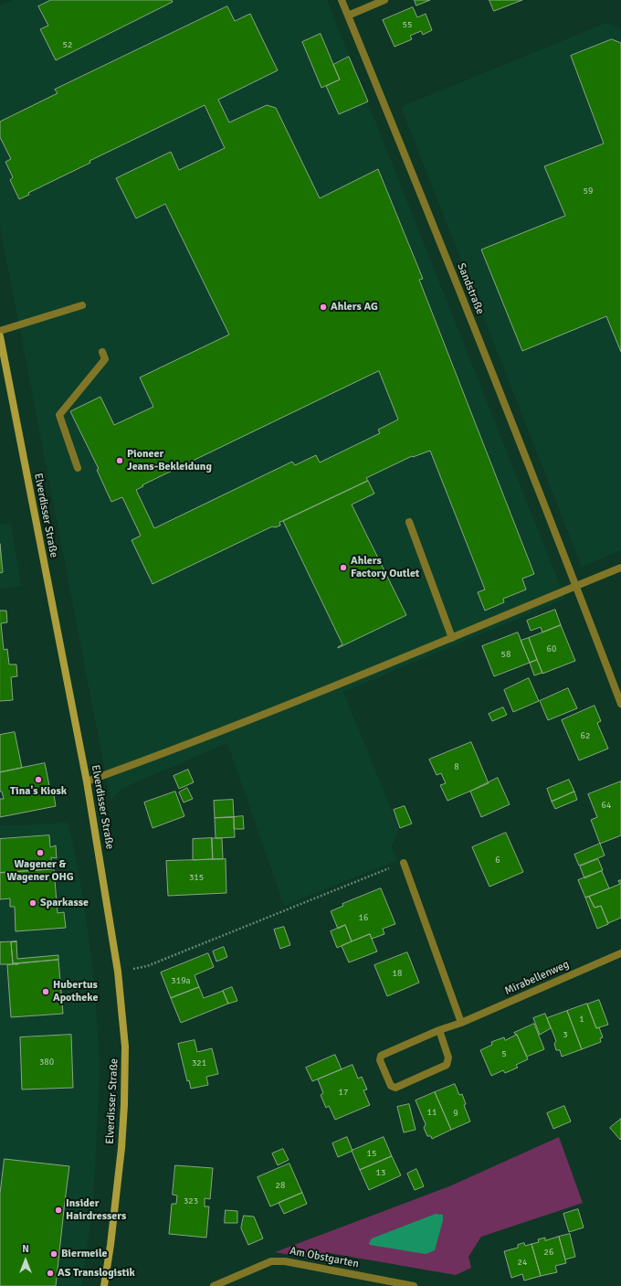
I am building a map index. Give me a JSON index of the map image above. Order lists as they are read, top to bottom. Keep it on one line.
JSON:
{"streets":{"main road":["Elverdisser Straße"],"street":["Sandstraße","Mirabellenweg","Am Obstgarten"]},"places":["Ahlers AG","Pioneer Jeans-Bekleidung","Ahlers Factory Outlet","Tina's Kiosk","Wagener & Wagener OHG","Sparkasse","Hubertus Apotheke","Insider Hairdressers","Biermeile","AS Translogistik"],"house_numbers":["55","52","59","60","58","62","8","64","6","315","16","18","319a","1","3","5","380","321","17","11","9","15","13","28","323","26","24"],"north":"top"}
